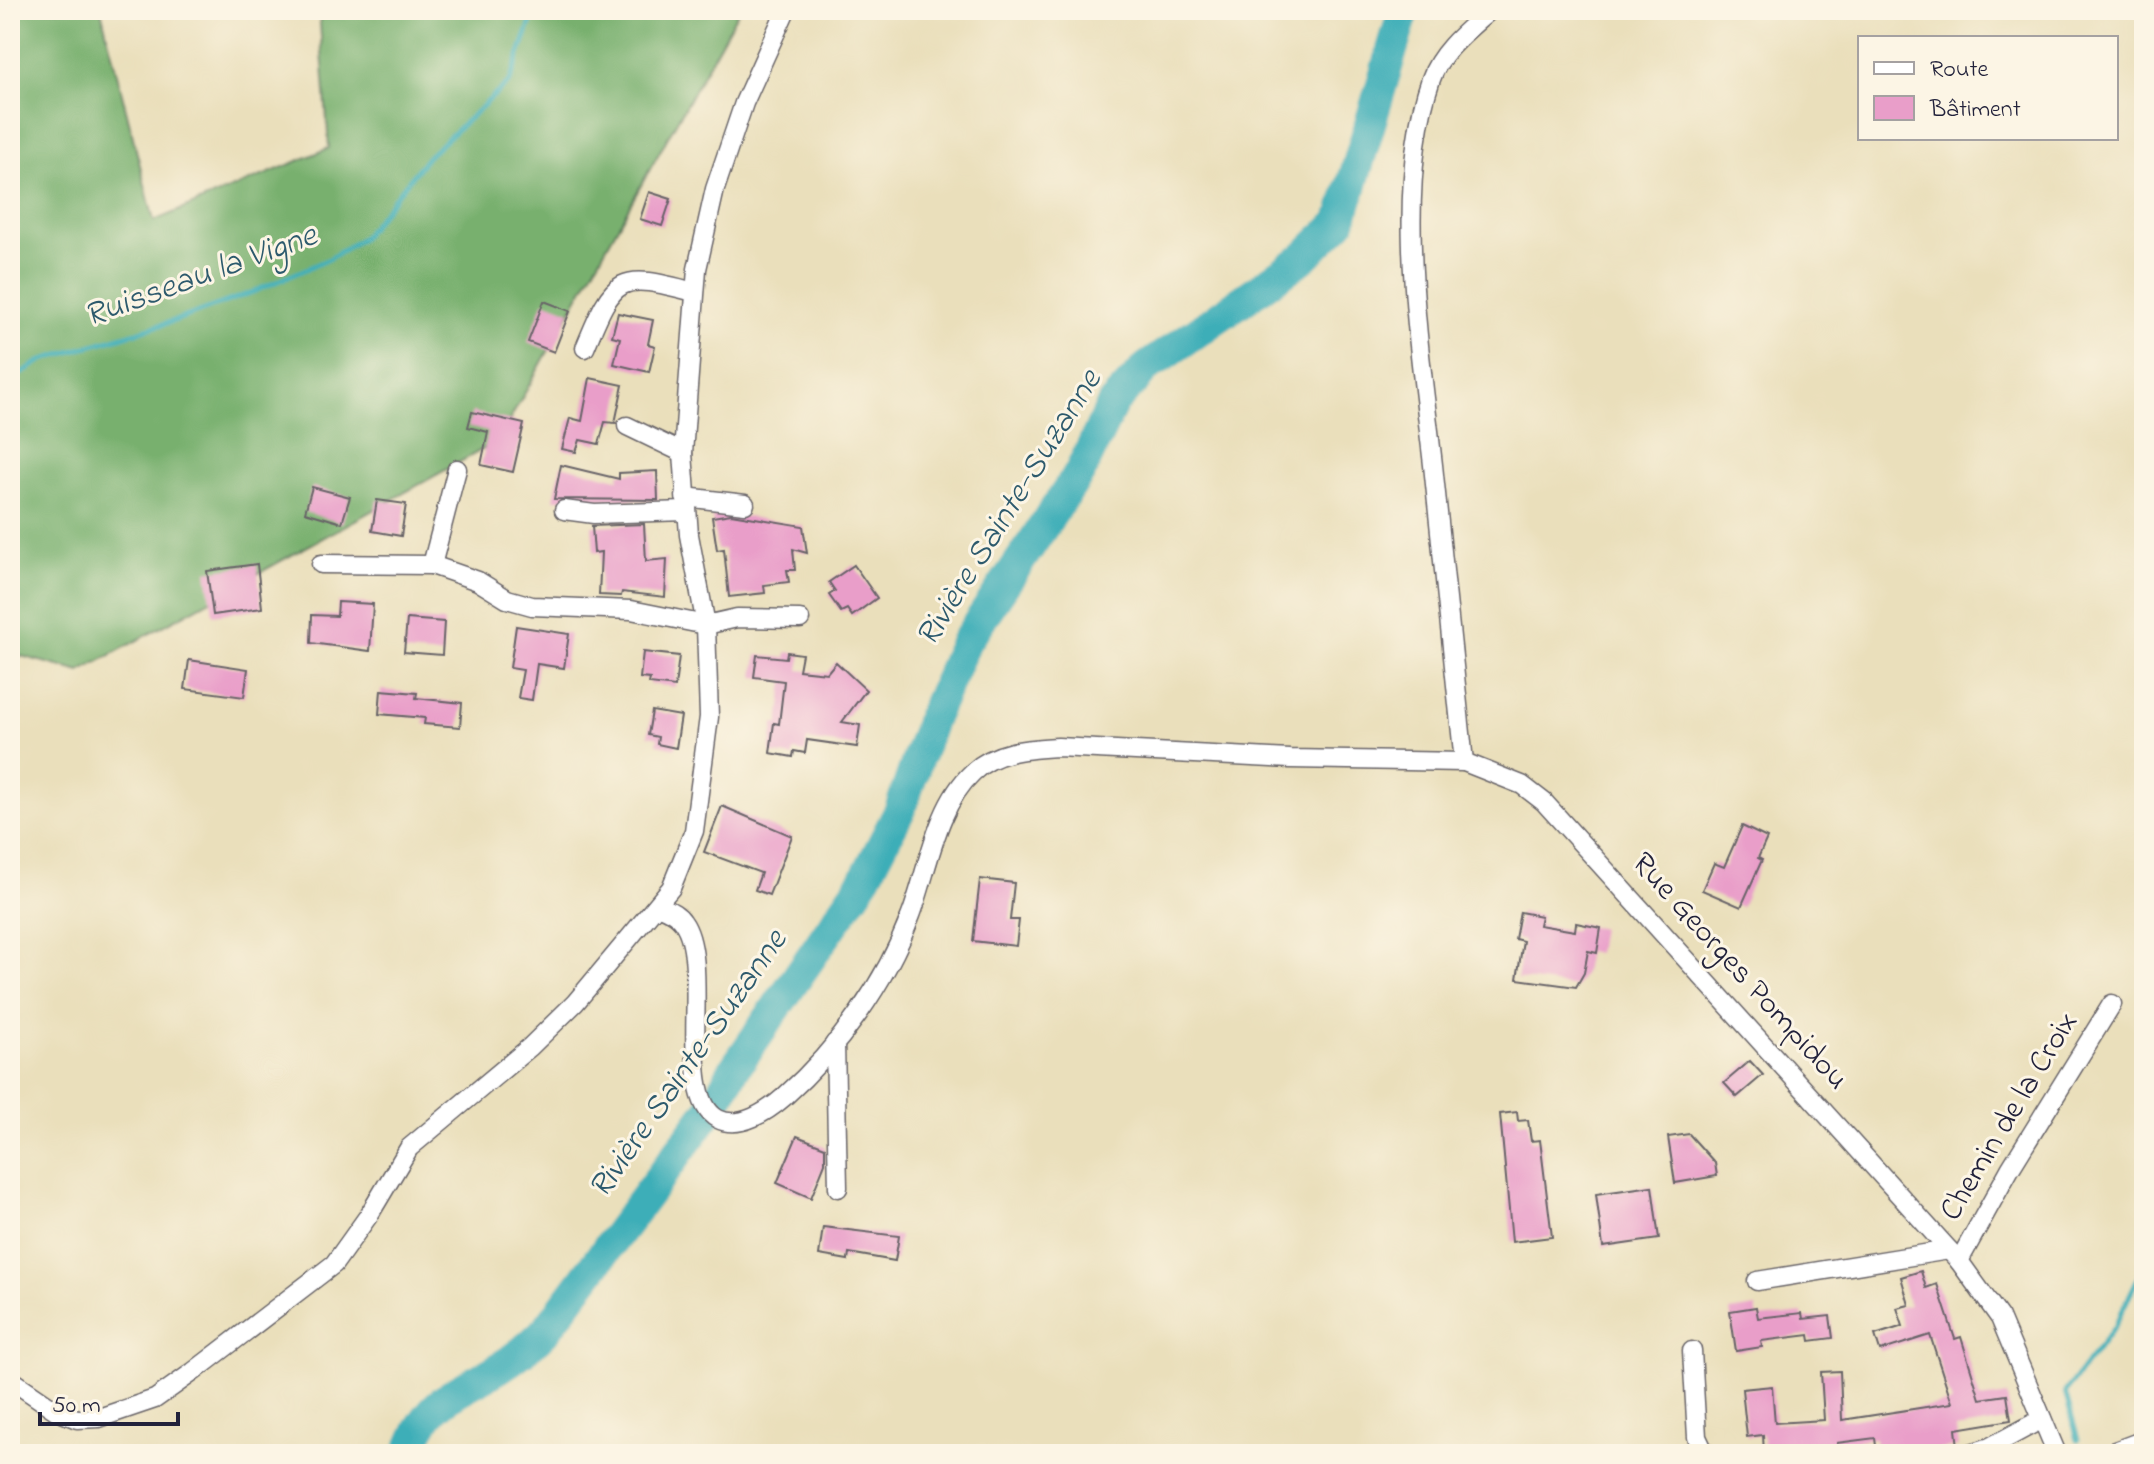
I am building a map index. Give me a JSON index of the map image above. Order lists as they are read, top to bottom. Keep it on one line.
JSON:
{"streets":{"street":["Rue Georges Pompidou","Chemin de la Croix"]},"crossings":[["Rue Georges Pompidou","Chemin de la Croix"]],"water":["Ruisseau la Vigne","Rivière Sainte-Suzanne"],"legend":["Route","Bâtiment"],"scale_bar":"50 m"}
